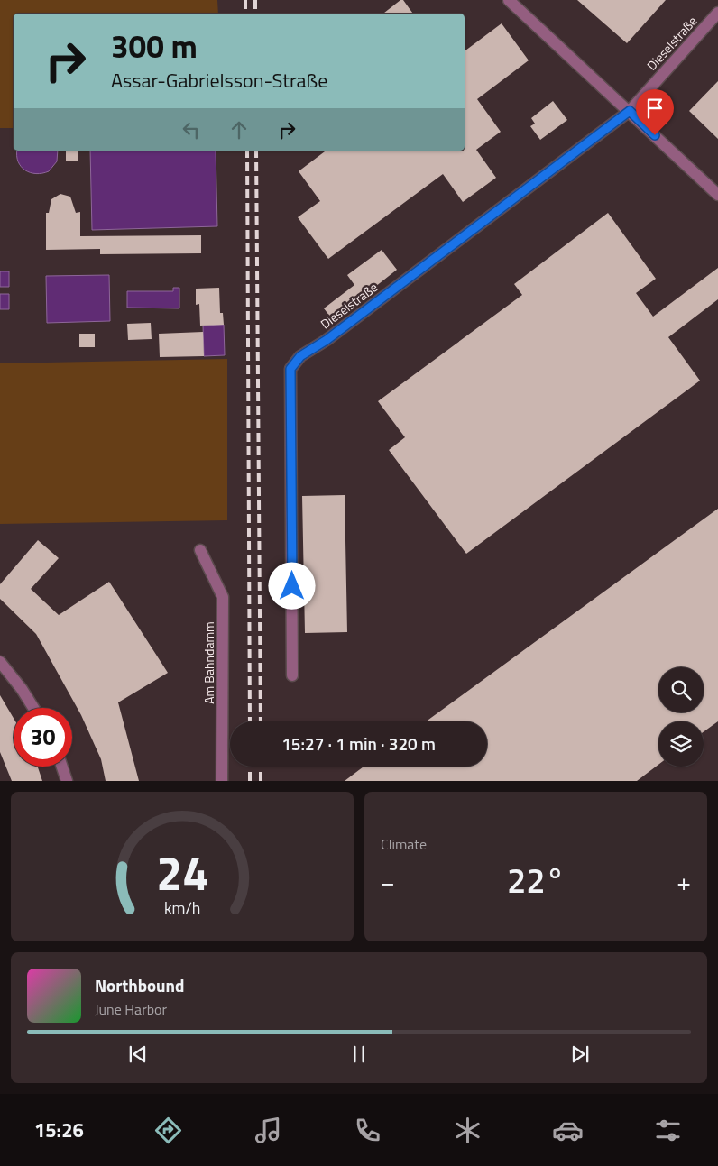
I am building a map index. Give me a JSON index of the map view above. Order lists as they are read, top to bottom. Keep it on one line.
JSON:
{"streets":{"street":["Dieselstraße","Am Bahndamm"]},"page":{"turn":["300 m","Assar-Gabrielsson-Straße"],"limit":"30","trip":"15:27 · 1 min · 320 m","tile":"Climate","heat":["−","22°","+"],"song":["Northbound","June Harbor"],"tabs":"15:26","gauge":["24","km/h"]}}
